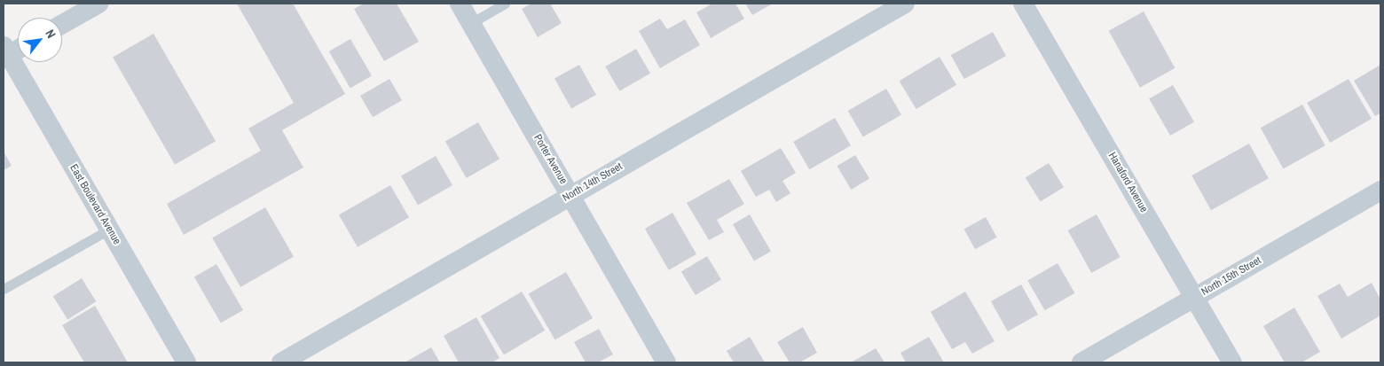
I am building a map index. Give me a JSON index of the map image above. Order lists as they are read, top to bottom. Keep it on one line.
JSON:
{"streets":{"street":["Porter Avenue","North 14th Street","Hanaford Avenue","East Boulevard Avenue","North 15th Street"]},"crossings":[["Porter Avenue","North 14th Street"],["Hanaford Avenue","North 15th Street"]],"north":"top right"}
